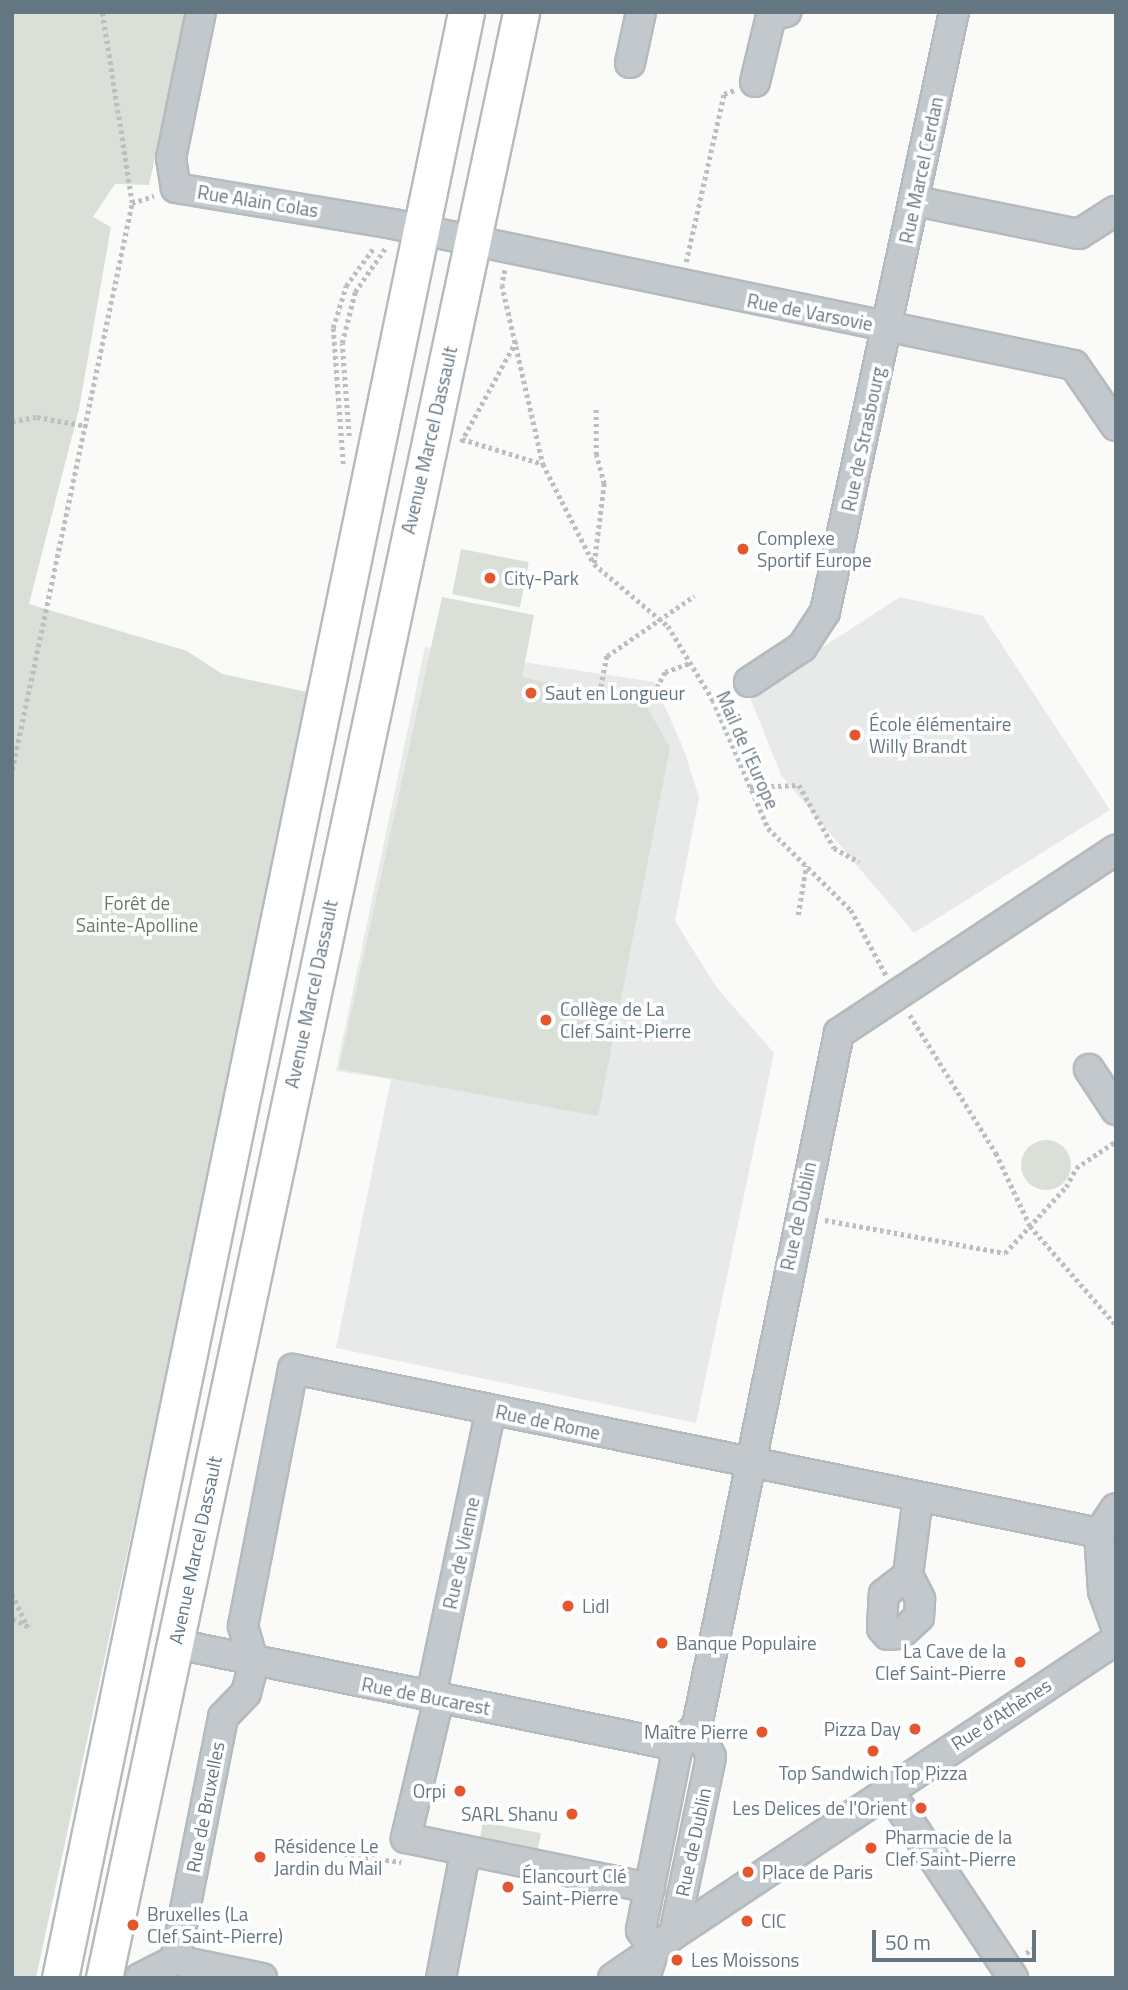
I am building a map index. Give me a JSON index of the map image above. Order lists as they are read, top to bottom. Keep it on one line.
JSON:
{"streets":{"main road":["Avenue Marcel Dassault"],"street":["Rue Marcel Cerdan","Rue Alain Colas","Rue de Varsovie","Rue de Strasbourg","Rue de Dublin","Rue de Rome","Rue de Vienne","Rue de Bucarest","Rue d'Athènes","Rue de Bruxelles"],"path":["Mail de l'Europe"]},"crossings":[["Rue Marcel Cerdan","Rue de Varsovie"],["Rue Marcel Cerdan","Rue de Strasbourg"],["Rue Alain Colas","Rue de Varsovie"],["Rue Alain Colas","Avenue Marcel Dassault"],["Rue de Varsovie","Rue de Strasbourg"],["Rue de Varsovie","Avenue Marcel Dassault"],["Avenue Marcel Dassault","Rue de Bucarest"],["Mail de l'Europe","Rue de Dublin"],["Rue de Dublin","Rue de Rome"],["Rue de Dublin","Rue de Bucarest"],["Rue de Rome","Rue de Vienne"],["Rue de Rome","Rue de Bucarest"],["Rue de Rome","Rue de Bruxelles"],["Rue de Vienne","Rue de Bucarest"],["Rue de Bucarest","Rue de Bruxelles"]],"parks":["Forêt de Sainte-Apolline"],"places":["Complexe Sportif Europe","City-Park","Saut en Longueur","École élémentaire Willy Brandt","Collège de La Clef Saint-Pierre","Lidl","Banque Populaire","La Cave de la Clef Saint-Pierre","Pizza Day","Maître Pierre","Top Sandwich Top Pizza","Orpi","Les Delices de l'Orient","SARL Shanu","Pharmacie de la Clef Saint-Pierre","Résidence Le Jardin du Mail","Place de Paris","Élancourt Clé Saint-Pierre","CIC","Bruxelles (La Clef Saint-Pierre)","Les Moissons"],"scale_bar":"50 m"}
